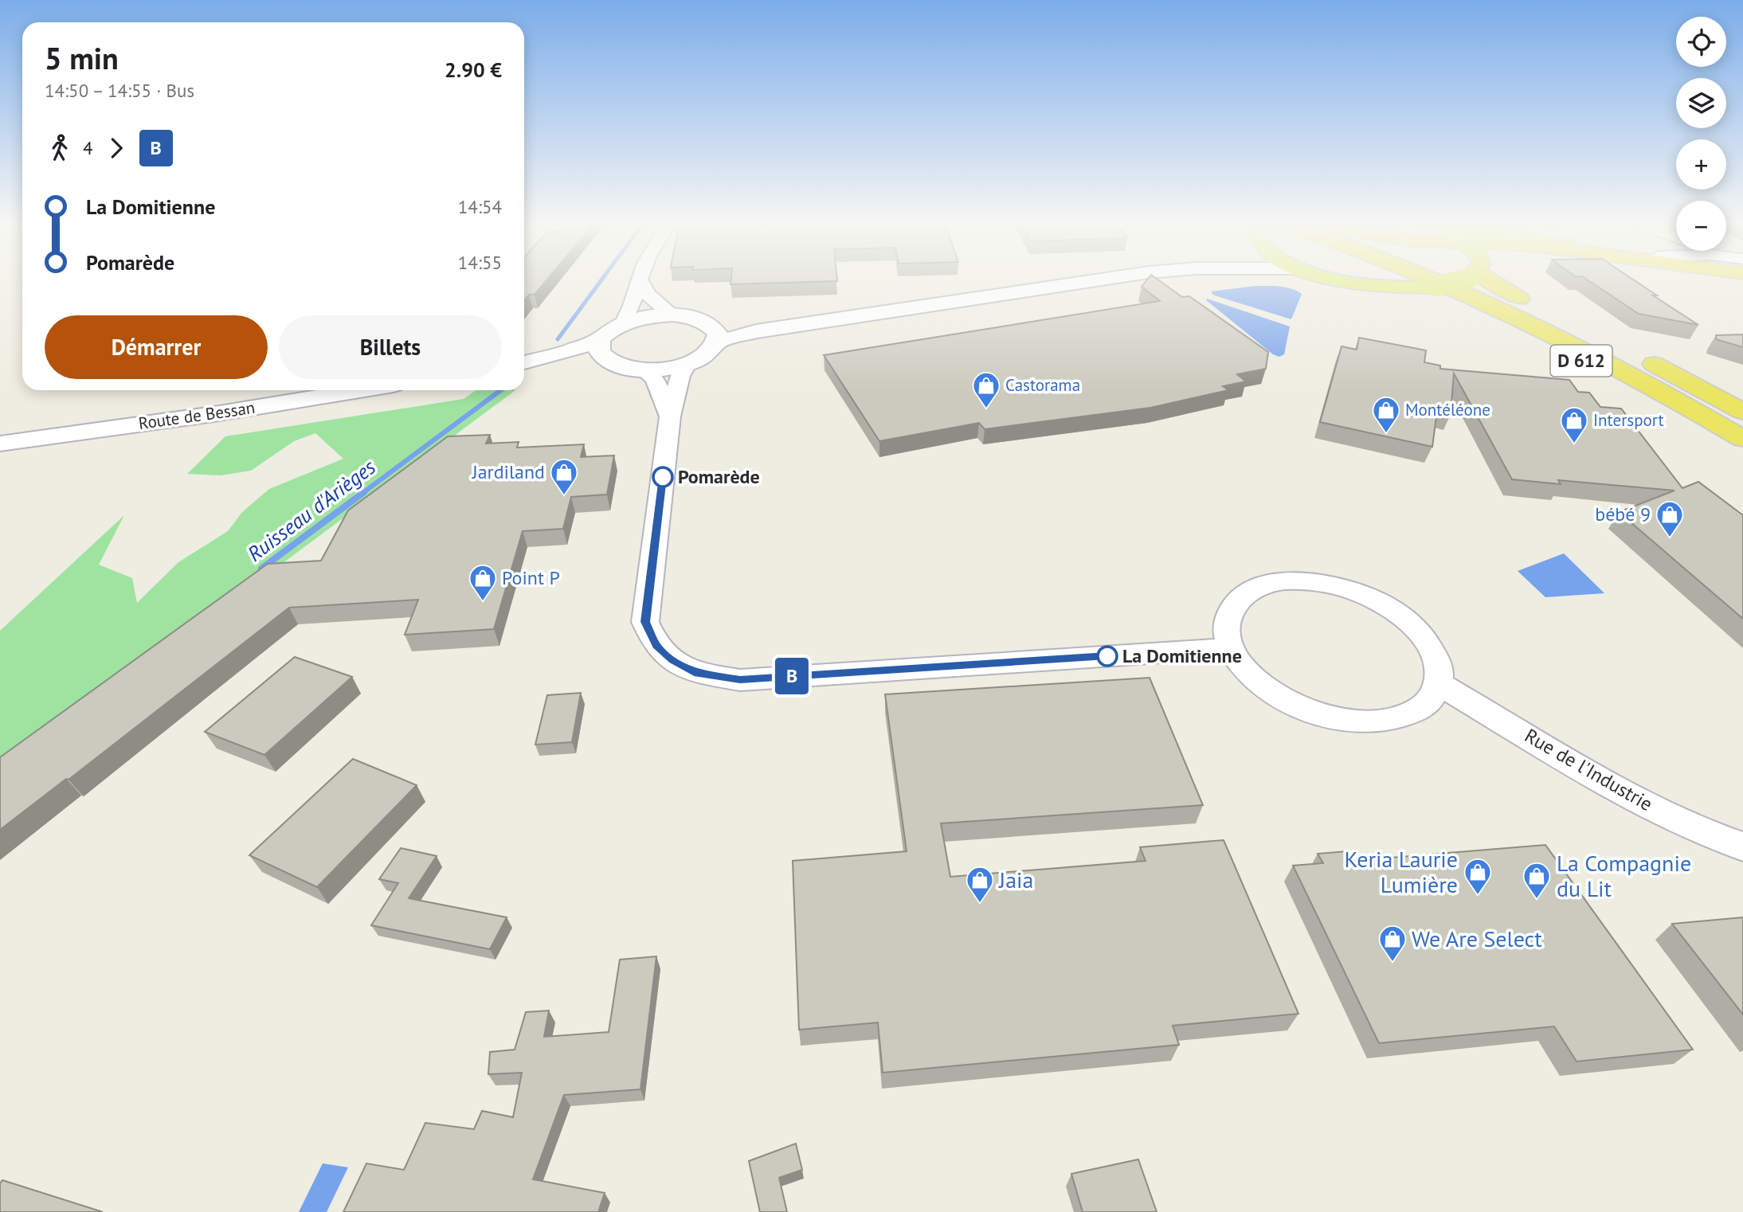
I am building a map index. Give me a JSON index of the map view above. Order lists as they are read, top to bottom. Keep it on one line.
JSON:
{"streets":{"highway":["D 612"],"street":["Route de Bessan","Rue de l'Industrie"]},"water":["Ruisseau d'Arièges"],"places":{"shop":["Castorama","Montéléone","Intersport","Jardiland","bébé 9","Point P","Keria Laurie Lumière","La Compagnie du Lit","Jaia","We Are Select"],"other":["Pomarède","La Domitienne"]},"lines":["bus line B"],"page":{"on_map":"B","map_buttons":["+","−"],"heading":["5 min","14:50 – 14:55 · Bus","2.90 €"],"legs":["4","B"],"list":[{"name":"La Domitienne","value":"14:54"},{"name":"Pomarède","value":"14:55"}],"buttons":["Démarrer","Billets"]}}
